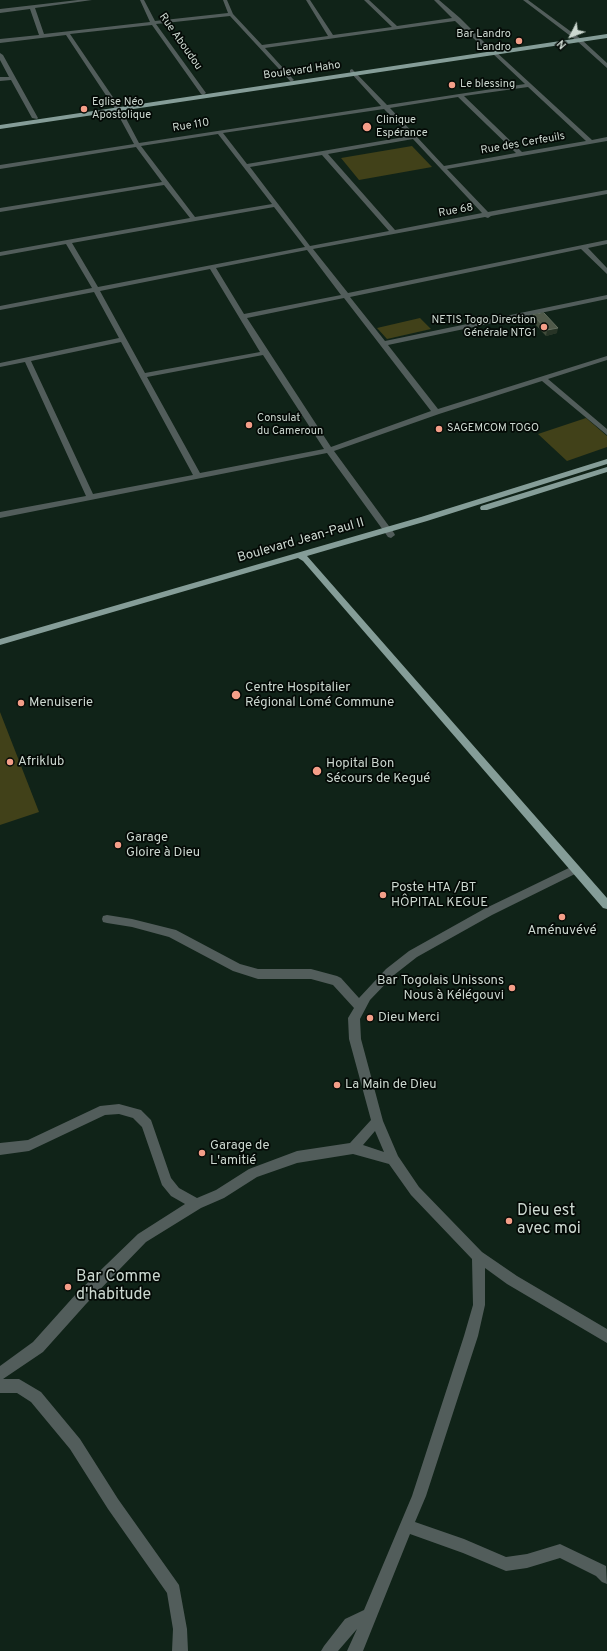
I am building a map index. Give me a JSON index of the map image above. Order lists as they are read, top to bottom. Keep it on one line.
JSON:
{"streets":{"main road":["Boulevard Haho","Boulevard Jean-Paul II"],"street":["Rue Aboudou","Rue 110","Rue des Cerfeuils","Rue 68"]},"crossings":[["Rue Aboudou","Boulevard Haho"]],"places":["Bar Landro Landro","Le blessing","Eglise Néo Apostolique","Clinique Espérance","NETIS Togo Direction Générale NTG1","Consulat du Cameroun","SAGEMCOM TOGO","Centre Hospitalier Régional Lomé Commune","Menuiserie","Afriklub","Hopital Bon Sécours de Kegué","Garage Gloire à Dieu","Poste HTA /BT HÔPITAL KEGUE","Aménuvévé","Bar Togolais Unissons Nous à Kélégouvi","Dieu Merci","La Main de Dieu","Garage de L'amitié","Dieu est avec moi","Bar Comme d'habitude"],"north":"bottom left"}
